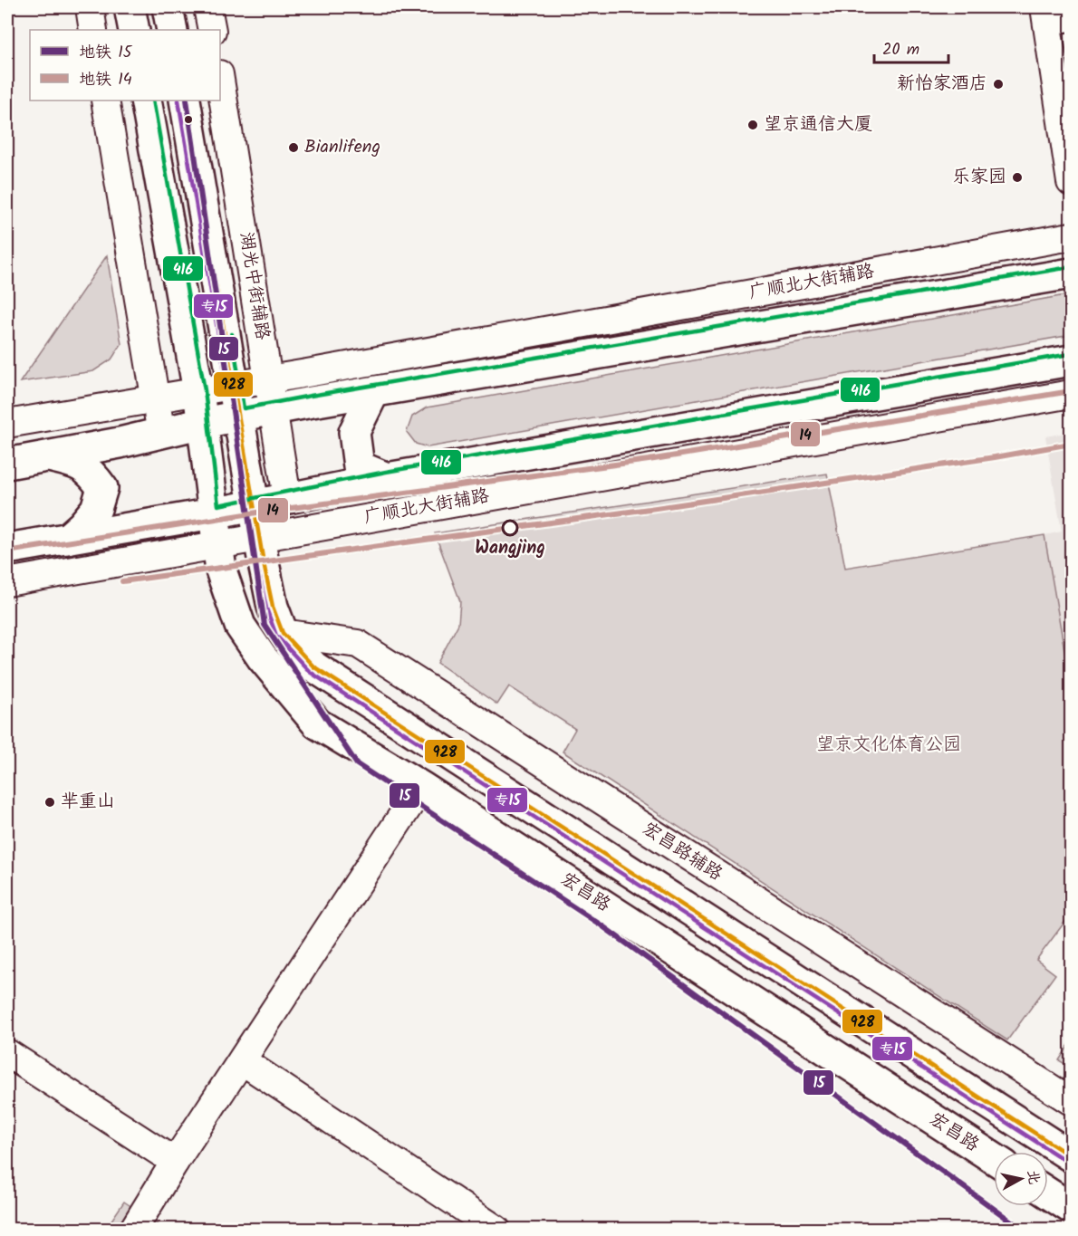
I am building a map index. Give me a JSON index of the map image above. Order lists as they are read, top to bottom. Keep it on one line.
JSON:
{"streets":{"main road":["宏昌路"],"street":["广顺北大街辅路","湖光中街辅路","宏昌路辅路"]},"crossings":[["广顺北大街辅路","湖光中街辅路"],["广顺北大街辅路","宏昌路"]],"parks":["望京文化体育公园"],"places":["新怡家酒店","望京通信大厦","Bianlifeng","乐家园","Wangjing","芈重山"],"lines":["metro line 15","transit line 928","transit line 专15","transit line 416","metro line 14"],"legend":["地铁 15","地铁 14"],"scale_bar":"20 m","north":"right"}
